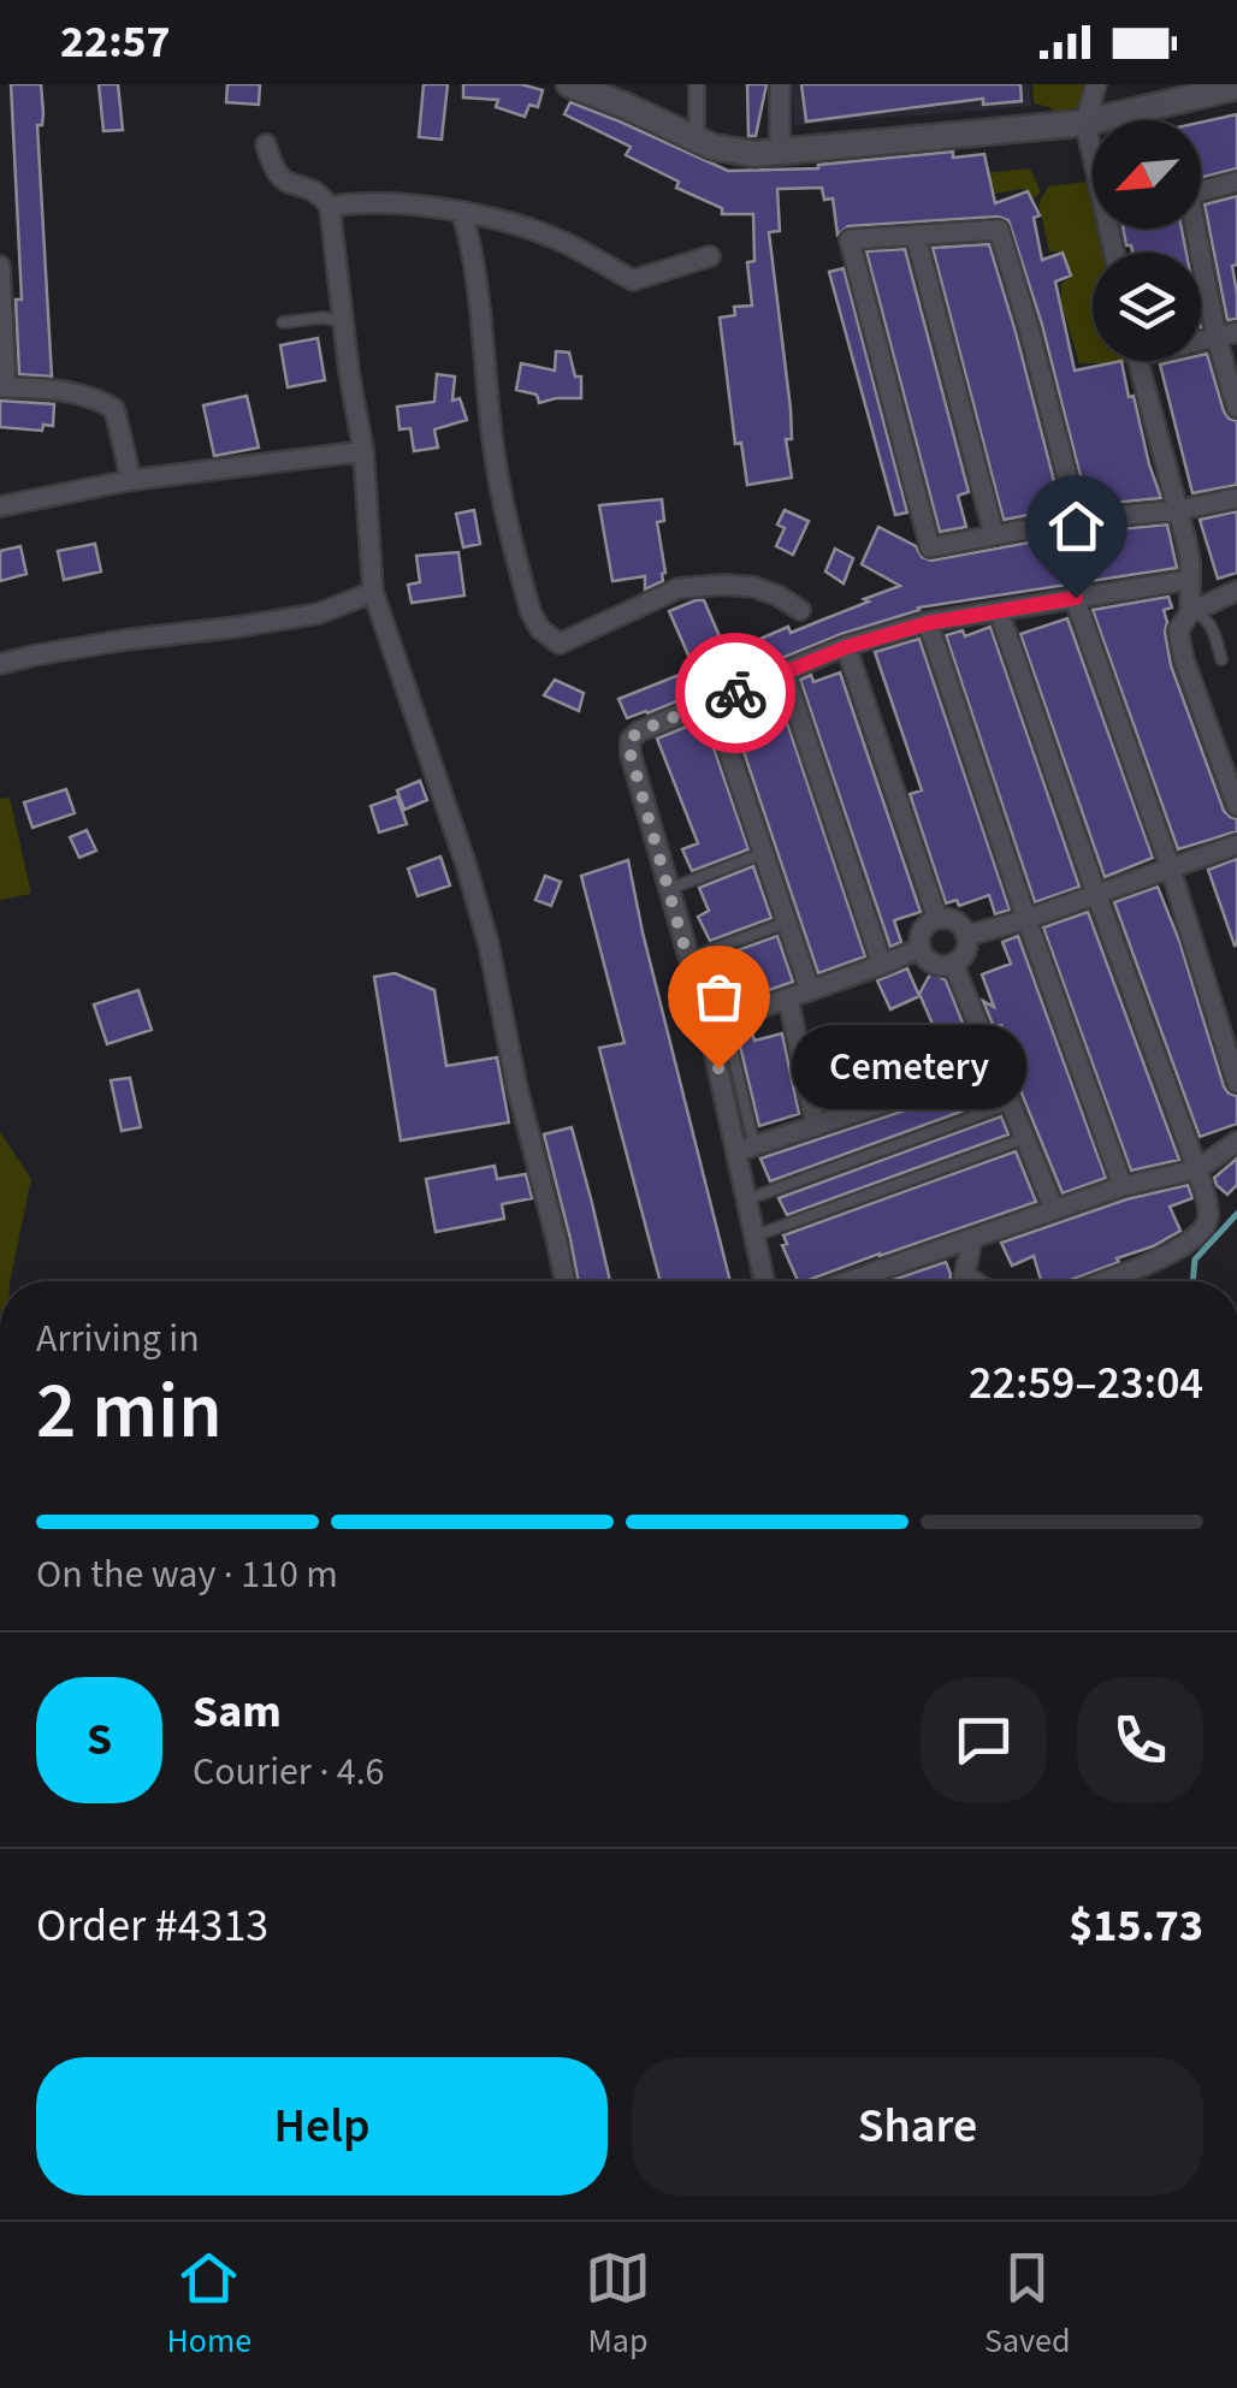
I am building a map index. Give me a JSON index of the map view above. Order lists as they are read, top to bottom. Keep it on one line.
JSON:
{"places":["Cemetery"],"north":"bottom left","page":{"status":"22:57","bubble":"Cemetery","heading":["2 min","Arriving in","22:59–23:04"],"panel":["Sam","Courier · 4.6","Order #4313","$15.73"],"bar":"On the way · 110 m","round":"S","buttons":["Help","Share"],"tabs":["Home","Map","Saved"]}}
